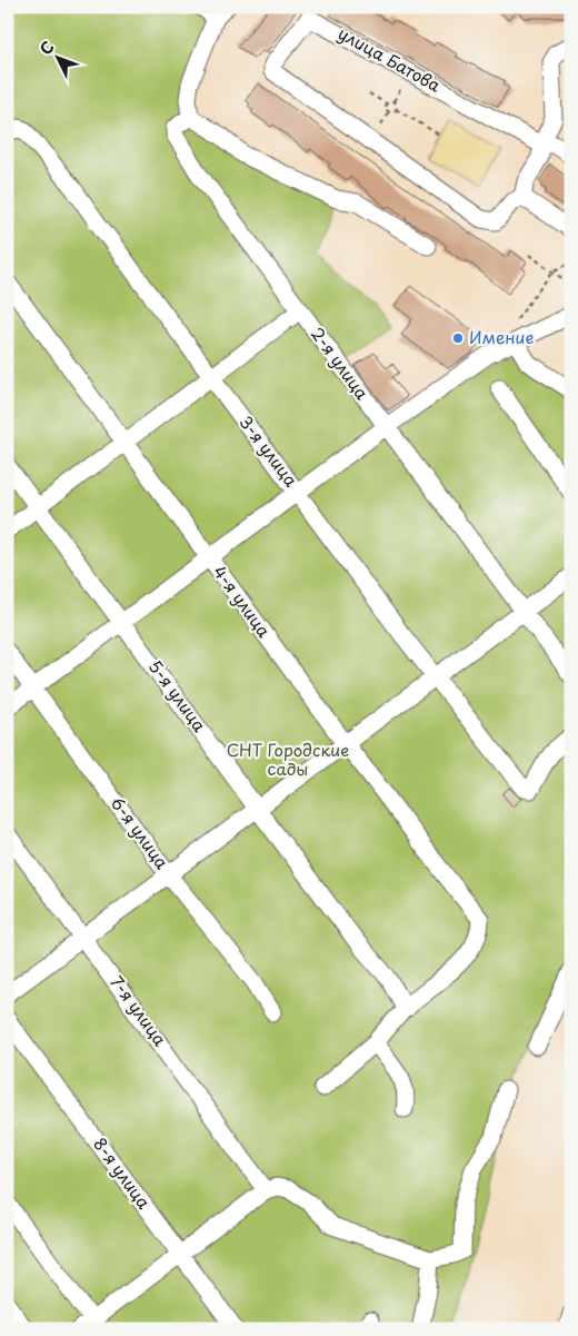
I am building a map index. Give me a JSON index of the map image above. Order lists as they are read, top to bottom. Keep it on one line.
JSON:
{"streets":{"street":["улица Батова","2-я улица","3-я улица","4-я улица","5-я улица","6-я улица","7-я улица","8-я улица"]},"crossings":[["4-я улица","5-я улица"]],"parks":["СНТ Городские сады"],"places":["Имение"],"north":"top left"}
